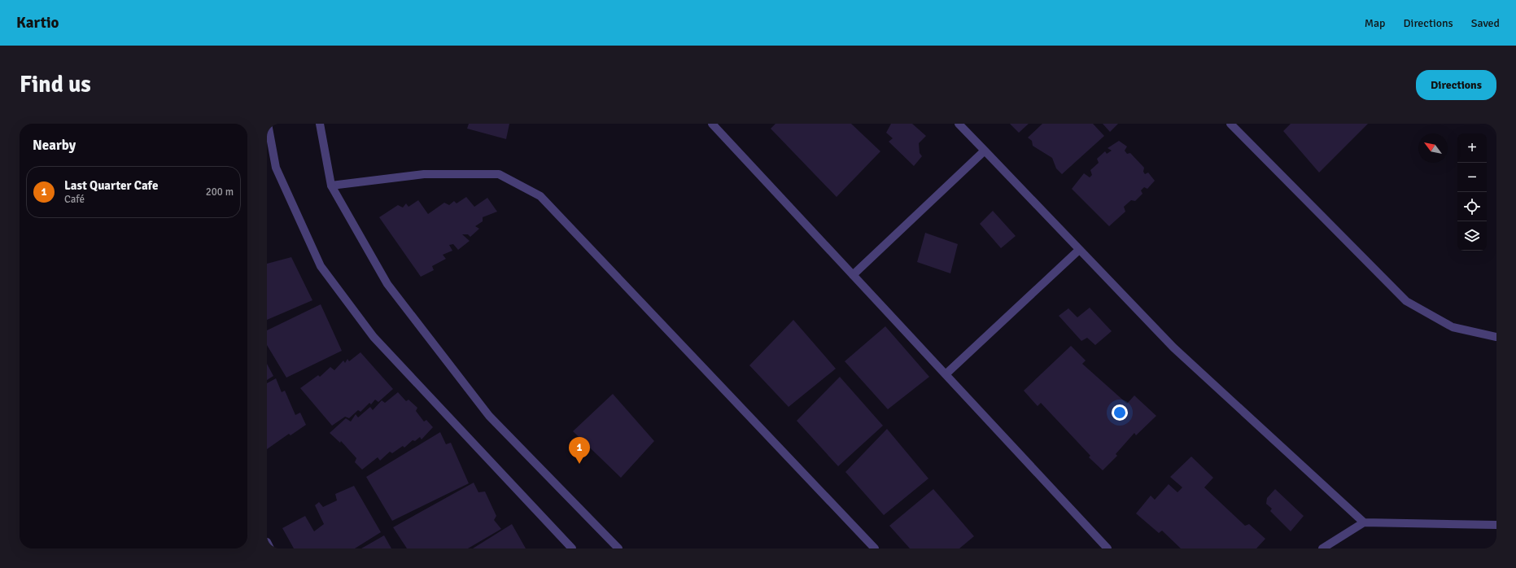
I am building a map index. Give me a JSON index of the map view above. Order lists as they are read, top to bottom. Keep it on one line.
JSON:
{"north":"top left","page":{"header":"Kartio","nav":["Map","Directions","Saved"],"buttons":"Directions","title":"Find us","heading":"Nearby","map_buttons":["+","−"],"list":[{"mark":"1","name":"Last Quarter Cafe","note":"Café","value":"200 m"}],"pins":"1"}}
